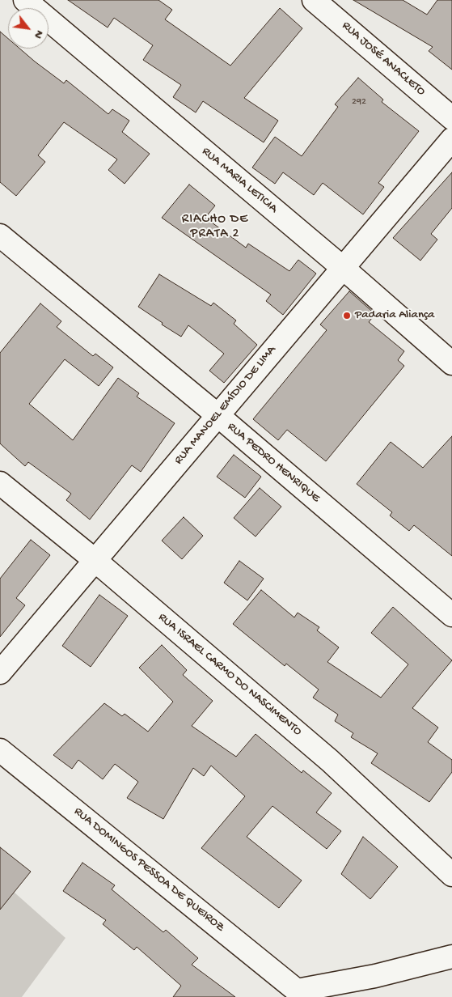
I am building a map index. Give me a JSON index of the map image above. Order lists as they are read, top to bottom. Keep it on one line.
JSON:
{"streets":{"street":["RUA JOSÉ ANACLETO","RUA MARIA LETICIA","RUA MANOEL EMÍDIO DE LIMA","RUA PEDRO HENRIQUE","RUA ISRAEL CARMO DO NASCIMENTO","RUA DOMINGOS PESSOA DE QUEIROZ"]},"crossings":[["RUA MARIA LETICIA","RUA MANOEL EMÍDIO DE LIMA"],["RUA MANOEL EMÍDIO DE LIMA","RUA PEDRO HENRIQUE"],["RUA MANOEL EMÍDIO DE LIMA","RUA ISRAEL CARMO DO NASCIMENTO"]],"districts":["RIACHO DE PRATA 2"],"places":["Padaria Aliança"],"house_numbers":["292"],"north":"bottom right"}
